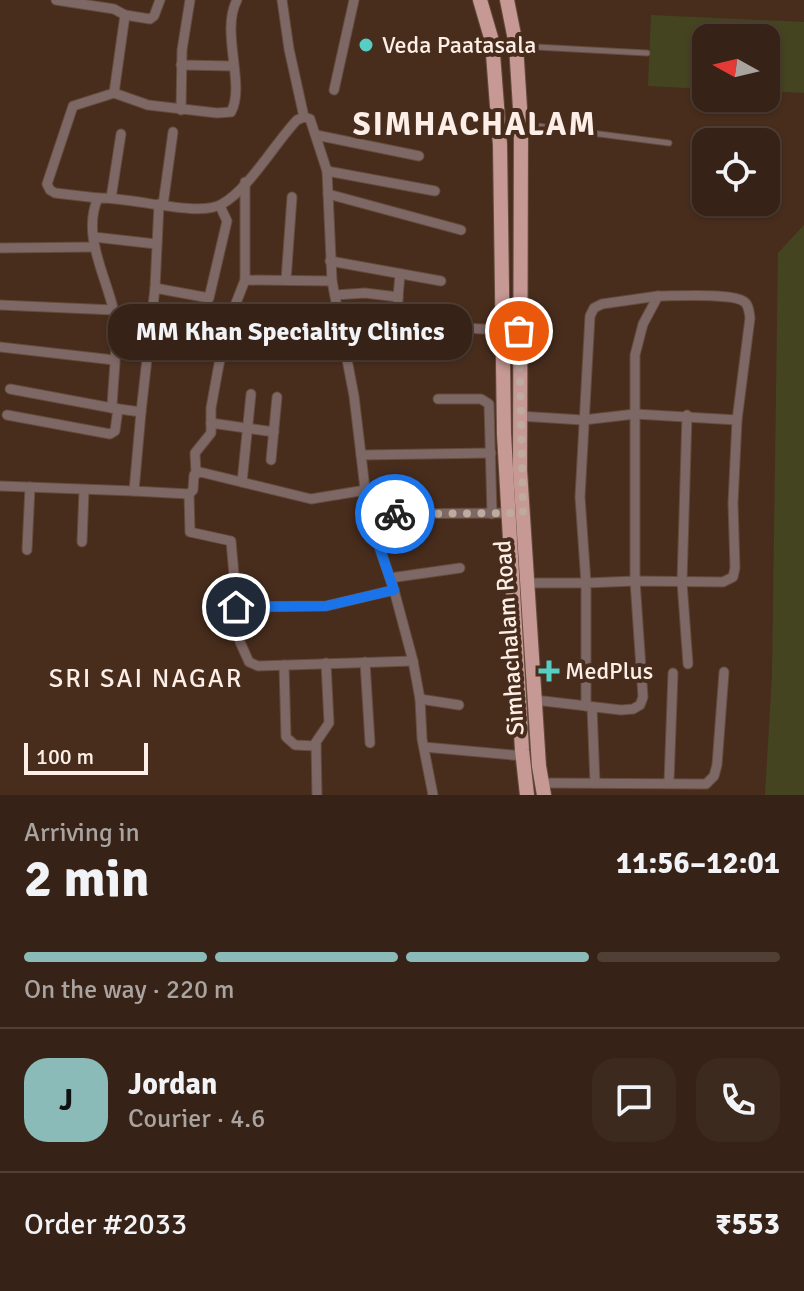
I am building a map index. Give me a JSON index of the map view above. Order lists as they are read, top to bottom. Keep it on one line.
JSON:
{"streets":{"main road":["Simhachalam Road"]},"districts":["SIMHACHALAM","SRI SAI NAGAR"],"places":{"other":["Veda Paatasala","MM Khan Speciality Clinics"],"health":["MedPlus"]},"scale_bar":"100 m","north":"left","page":{"bubble":"MM Khan Speciality Clinics","scale":"100 m","heading":["2 min","Arriving in","11:56–12:01"],"panel":["Jordan","Courier · 4.6","Order #2033","₹553"],"bar":"On the way · 220 m","round":"J"}}
